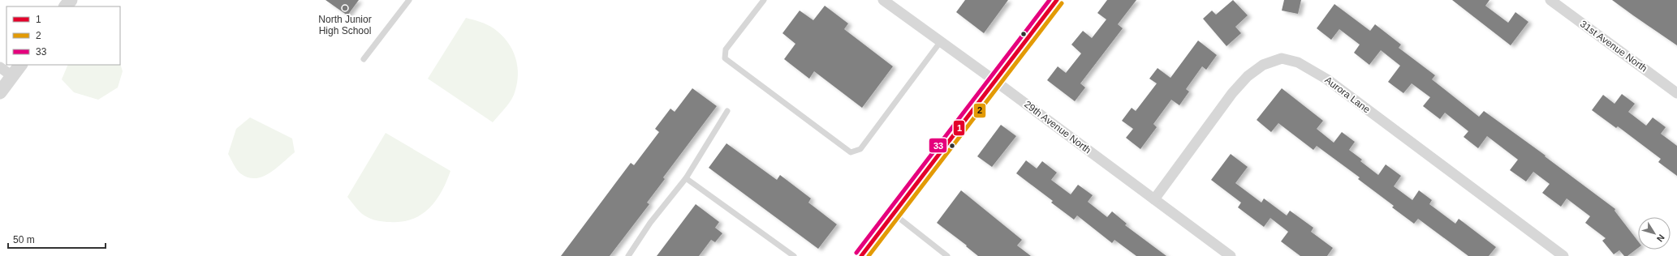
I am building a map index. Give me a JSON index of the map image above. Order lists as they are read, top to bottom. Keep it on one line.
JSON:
{"streets":{"street":["31st Avenue North","Aurora Lane","29th Avenue North"]},"crossings":[["Aurora Lane","29th Avenue North"]],"places":["North Junior High School"],"lines":["transit line 1","transit line 33","transit line 2"],"legend":["1","2","33"],"scale_bar":"50 m","north":"bottom right"}
